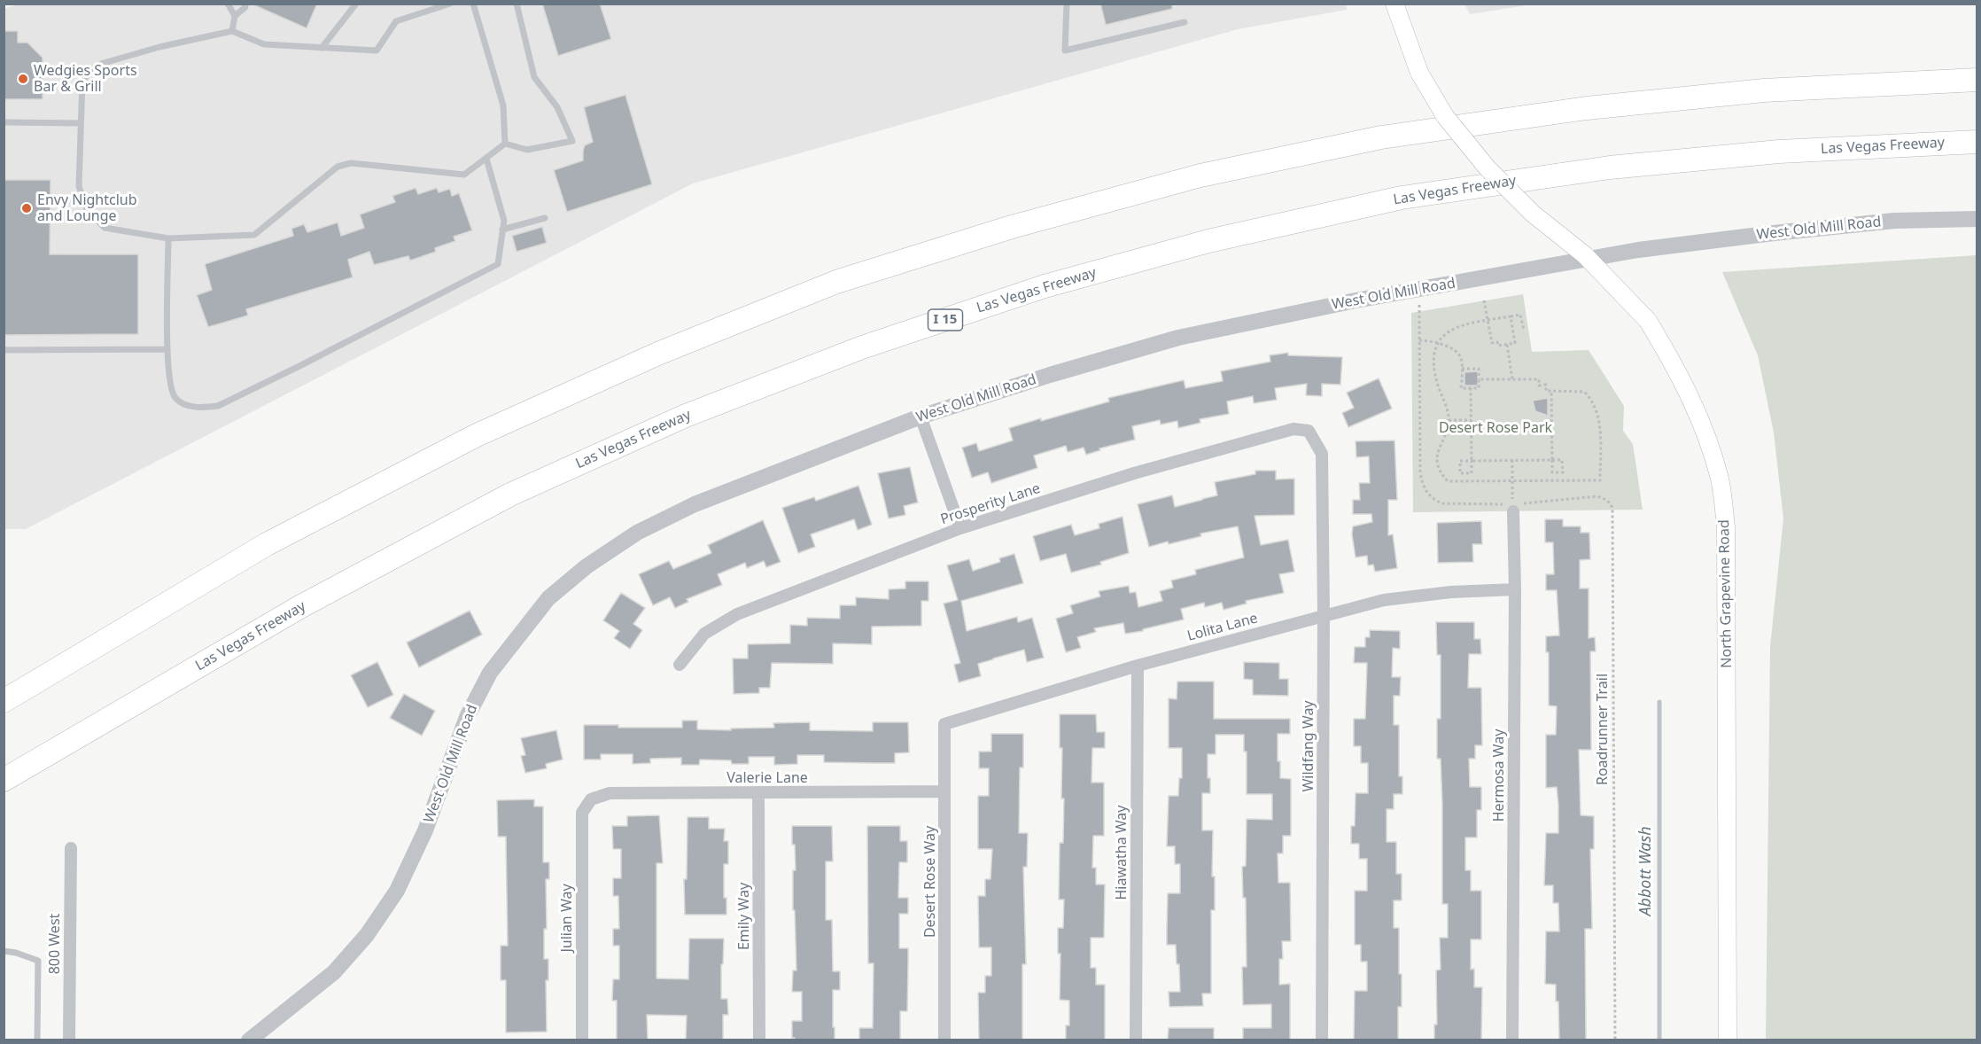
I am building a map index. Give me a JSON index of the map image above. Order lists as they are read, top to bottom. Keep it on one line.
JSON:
{"streets":{"highway":["Las Vegas Freeway","I 15"],"main road":["North Grapevine Road"],"street":["West Old Mill Road","Prosperity Lane","Lolita Lane","Wildfang Way","Hermosa Way","Valerie Lane","Hiawatha Way","Desert Rose Way","Emily Way","Julian Way","800 West"],"path":["Roadrunner Trail"]},"crossings":[["Prosperity Lane","Wildfang Way"],["Lolita Lane","Wildfang Way"],["Lolita Lane","Hermosa Way"],["Lolita Lane","Hiawatha Way"],["Lolita Lane","Desert Rose Way"],["Valerie Lane","Desert Rose Way"],["Valerie Lane","Emily Way"],["Valerie Lane","Julian Way"]],"water":["Abbott Wash"],"parks":["Desert Rose Park"],"places":["Wedgies Sports Bar & Grill","Envy Nightclub and Lounge"]}
